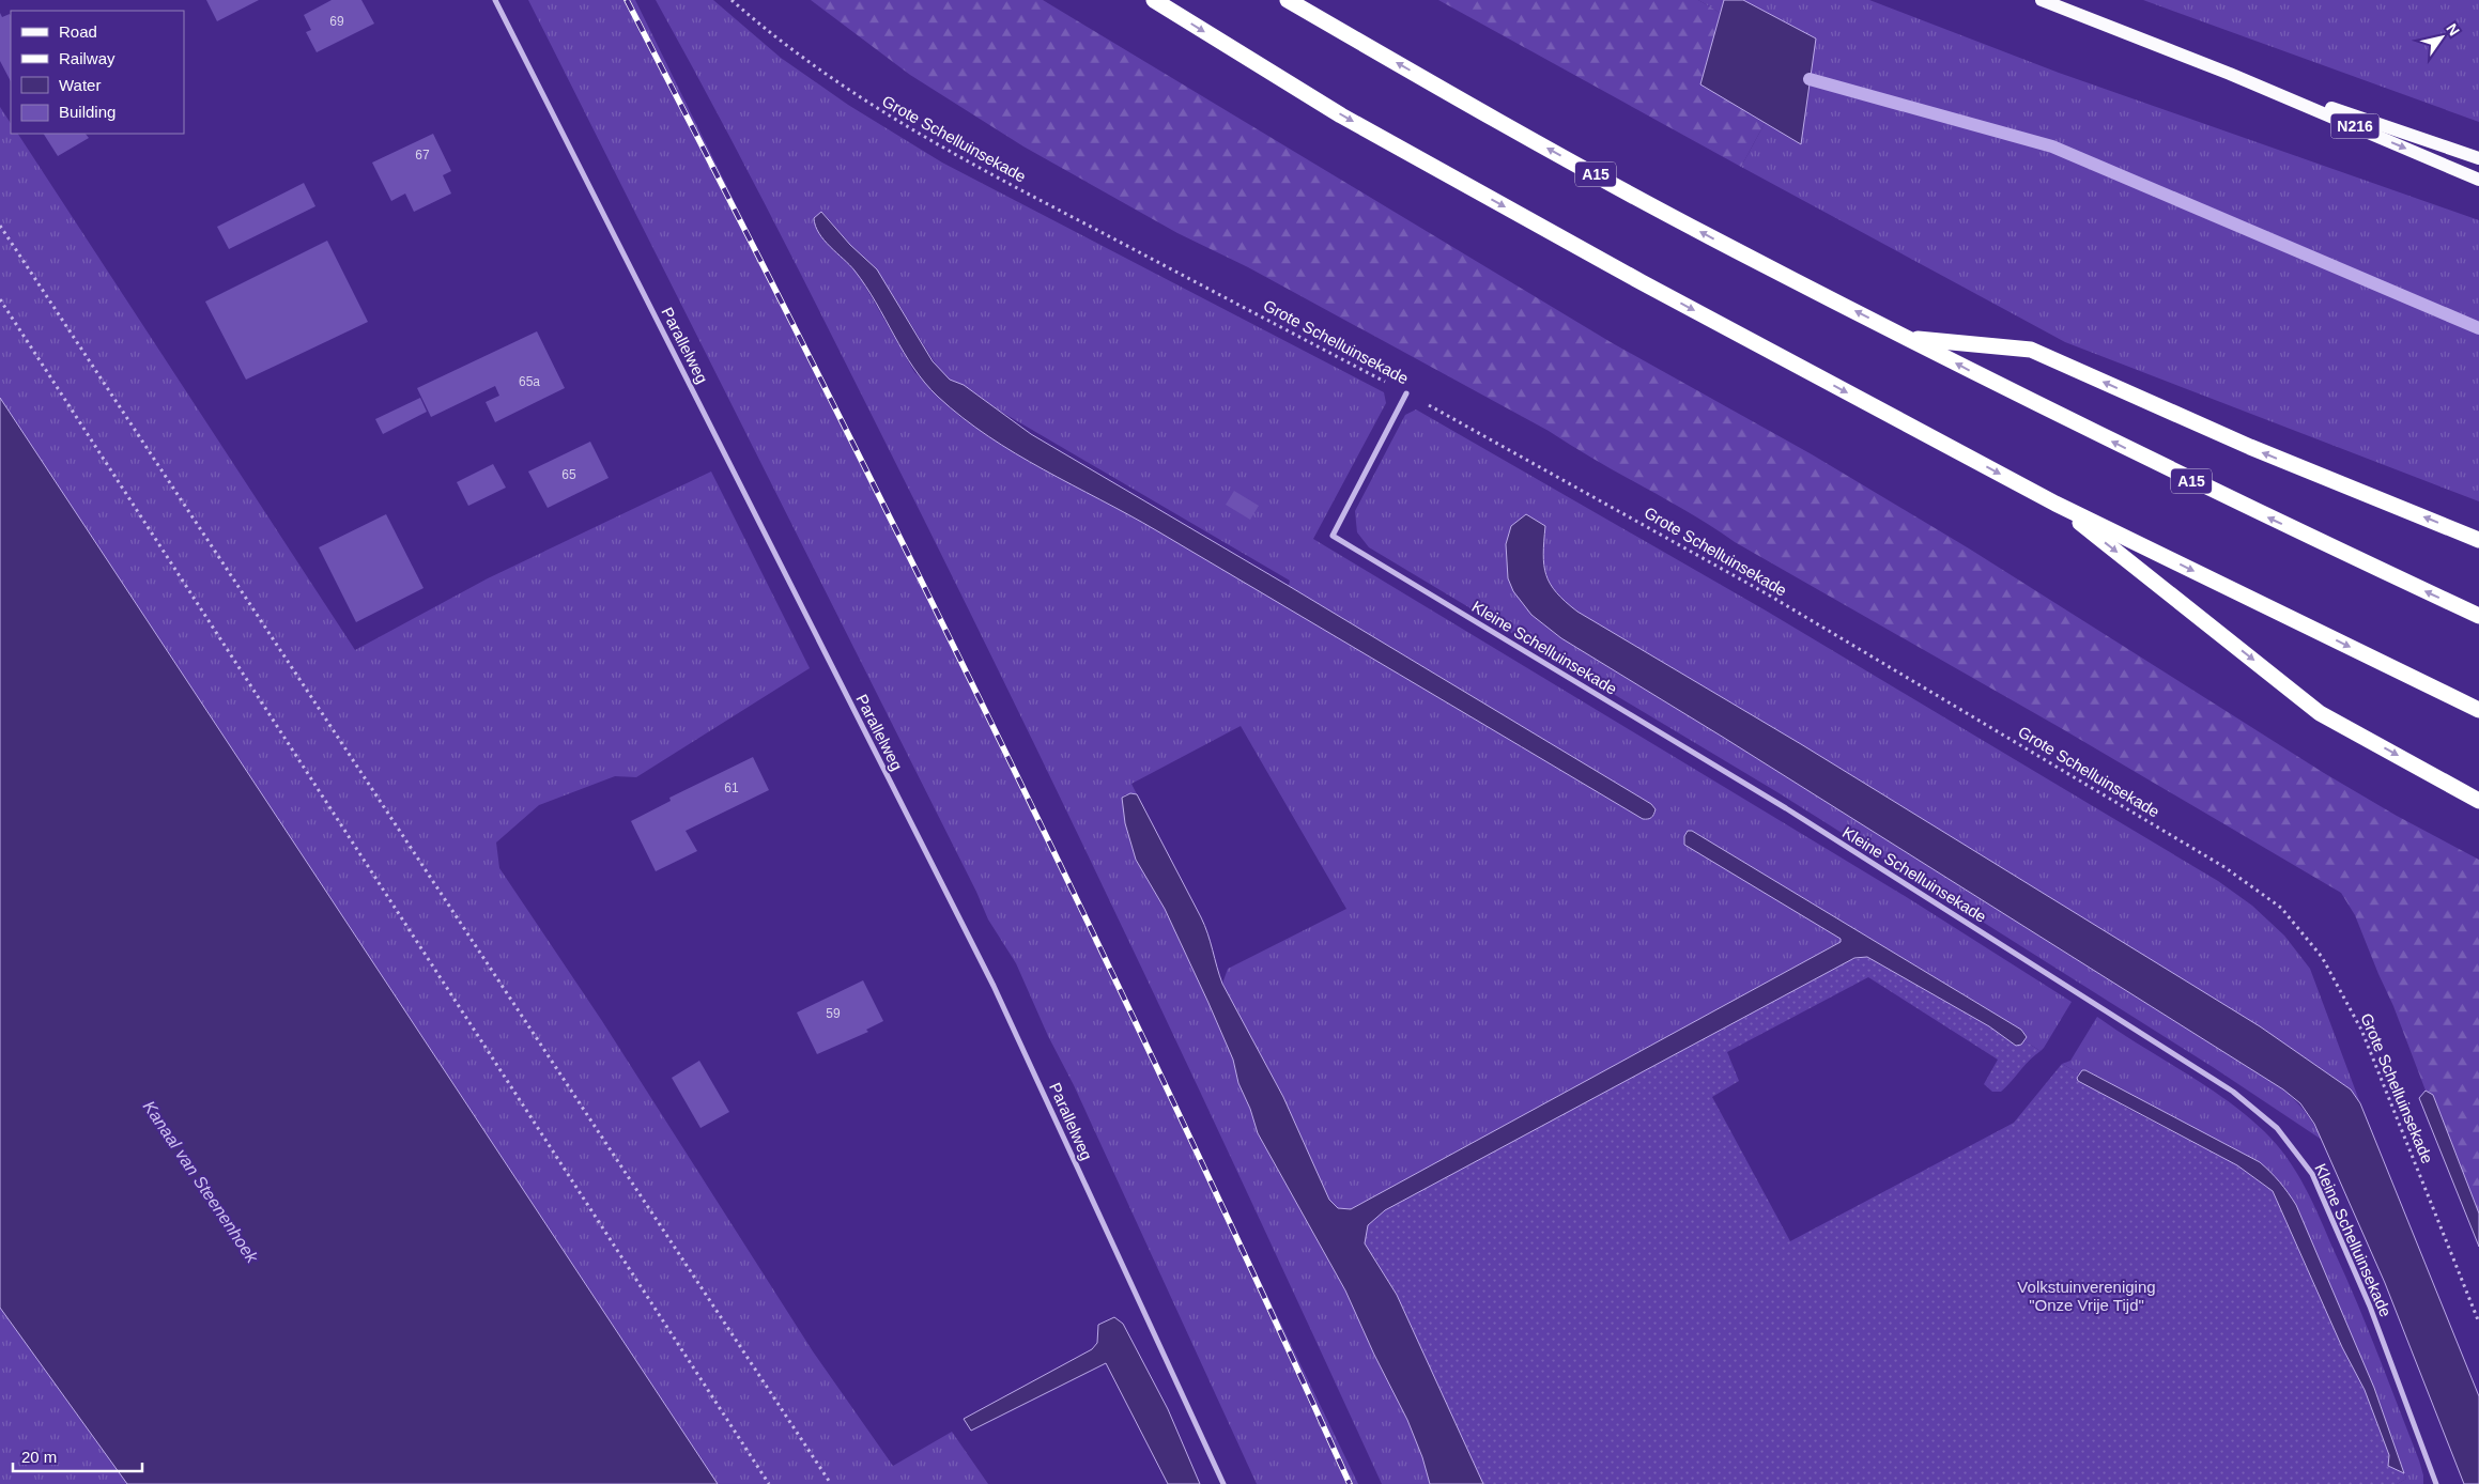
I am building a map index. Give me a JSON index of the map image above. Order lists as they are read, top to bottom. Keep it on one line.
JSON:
{"streets":{"highway":["A15"],"main road":["N216"],"street":["Parallelweg","Kleine Schelluinsekade"],"path":["Grote Schelluinsekade"]},"crossings":[["Grote Schelluinsekade","Kleine Schelluinsekade"]],"water":["Kanaal van Steenenhoek"],"parks":["Volkstuinvereniging \"Onze Vrije Tijd\""],"house_numbers":["69","67","65a","65","61","59"],"legend":["Road","Railway","Water","Building"],"scale_bar":"20 m","north":"top right"}
